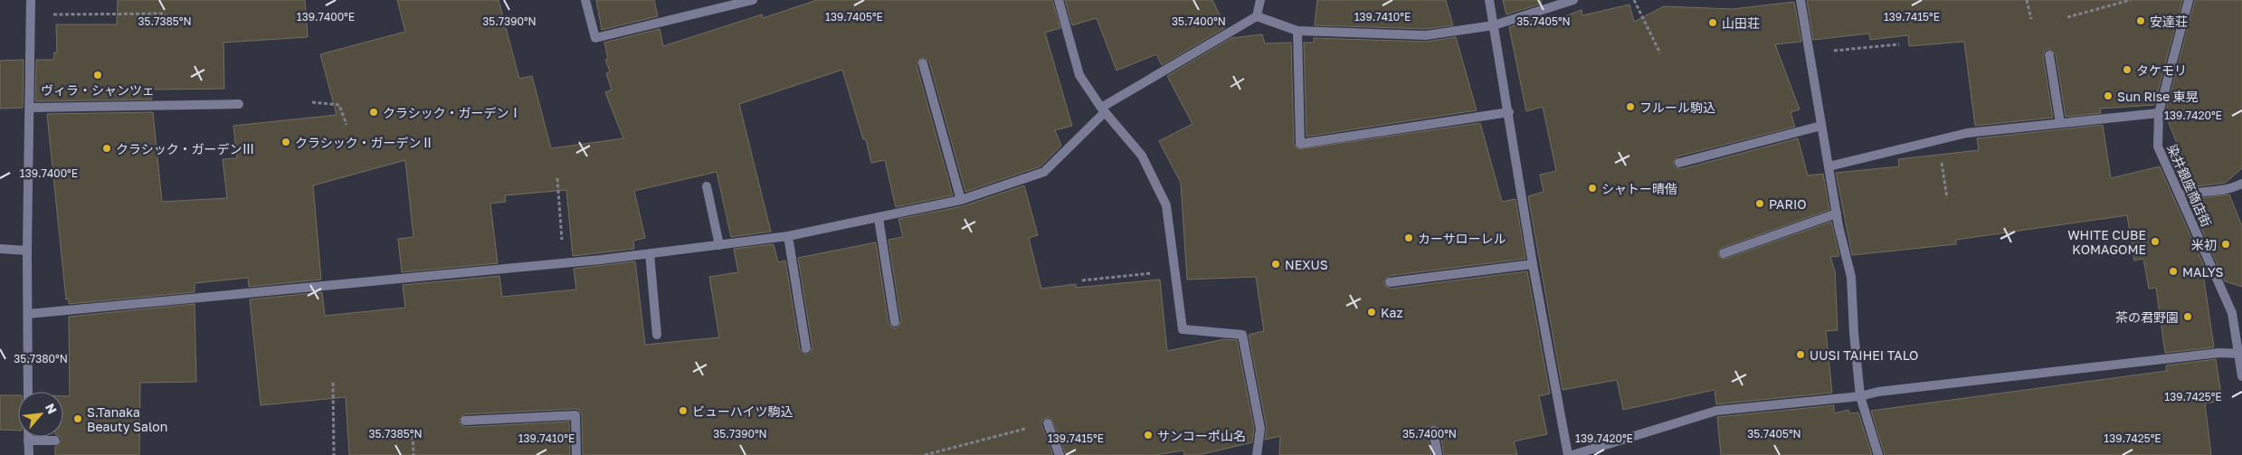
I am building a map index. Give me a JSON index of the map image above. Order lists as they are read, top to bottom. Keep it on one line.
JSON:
{"streets":{"street":["染井銀座商店街"]},"places":["安達荘","山田荘","タケモリ","ヴィラ・シャンツェ","Sun Rise 東晃","フルール駒込","クラシック・ガーデンⅠ","クラシック・ガーデンⅡ","クラシック・ガーデンⅢ","シャトー晴偕","PARIO","カーサローレル","WHITE CUBE KOMAGOME","米初","NEXUS","MALYS","Kaz","茶の君野園","UUSI TAIHEI TALO","ビューハイツ駒込","S.Tanaka Beauty Salon","サンコーポ山名"],"north":"top right","coordinates":["139.7400°E","139.7405°E","139.7410°E","139.7415°E","35.7385°N","35.7390°N","35.7400°N","35.7405°N","139.7420°E","35.7380°N","139.7425°E"]}
